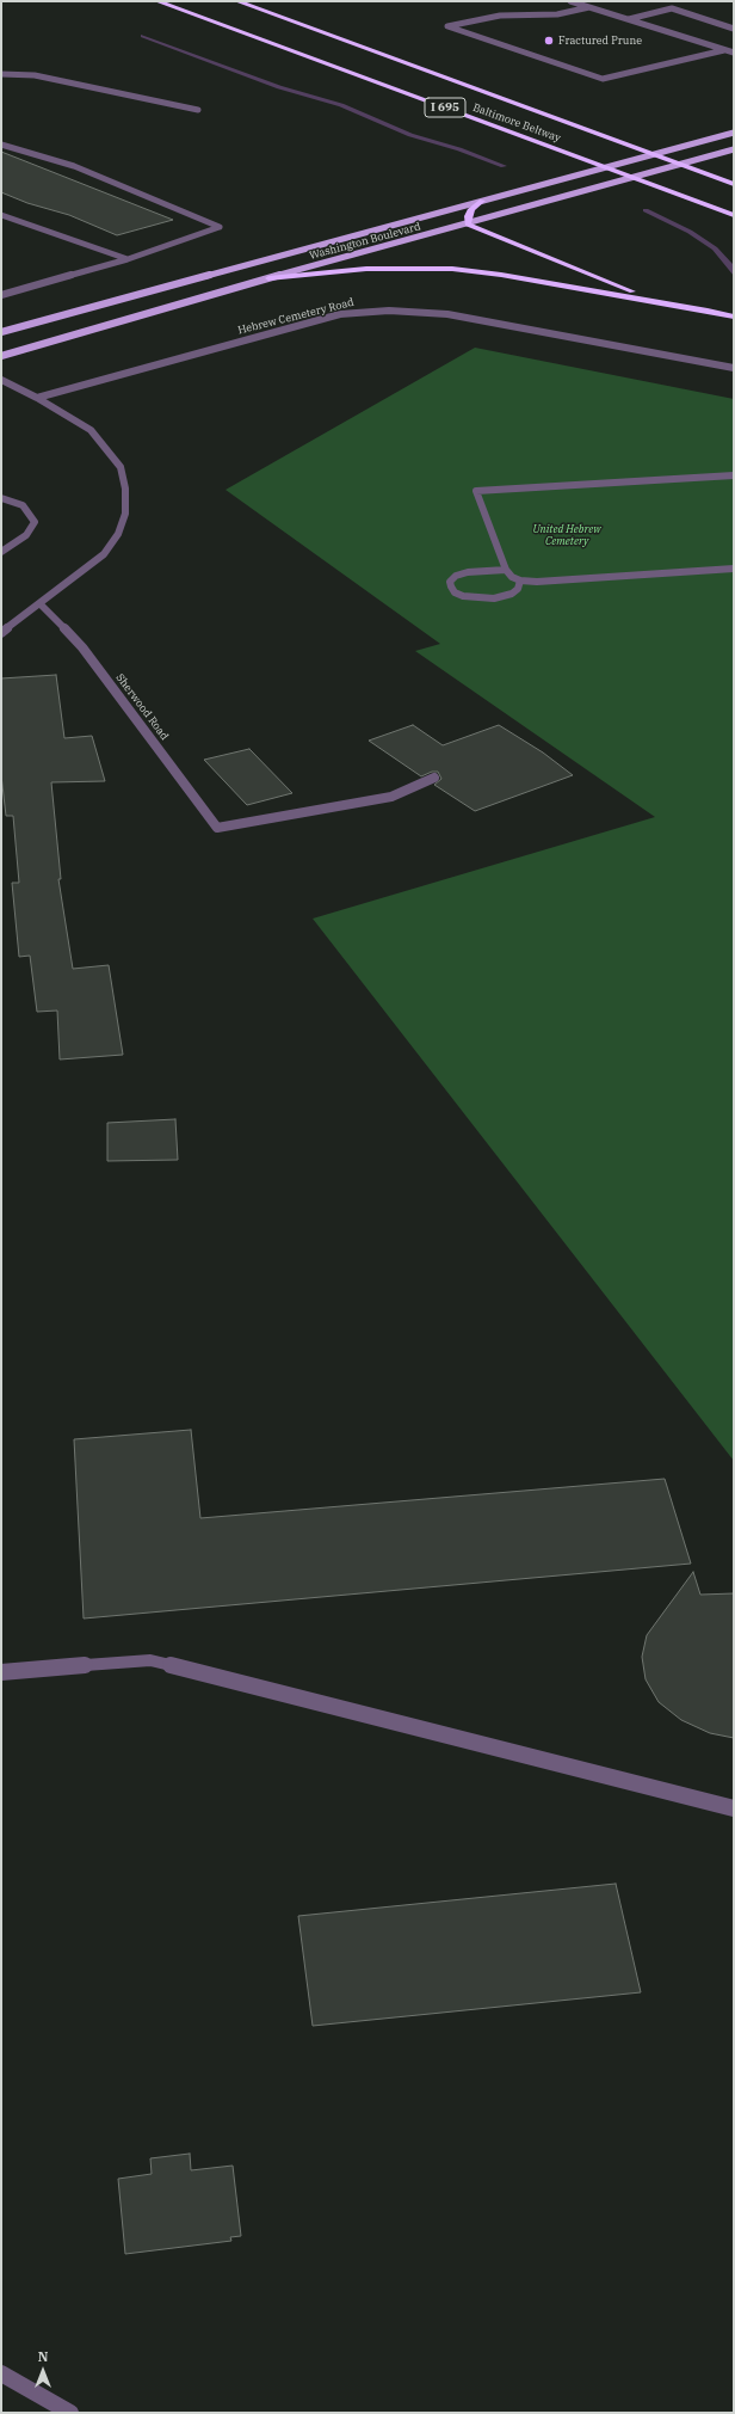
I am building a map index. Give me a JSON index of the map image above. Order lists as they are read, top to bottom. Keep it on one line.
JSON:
{"streets":{"highway":["I 695","Baltimore Beltway"],"main road":["Washington Boulevard"],"street":["Hebrew Cemetery Road","Sherwood Road"]},"parks":["United Hebrew Cemetery"],"places":["Fractured Prune"],"north":"top"}
